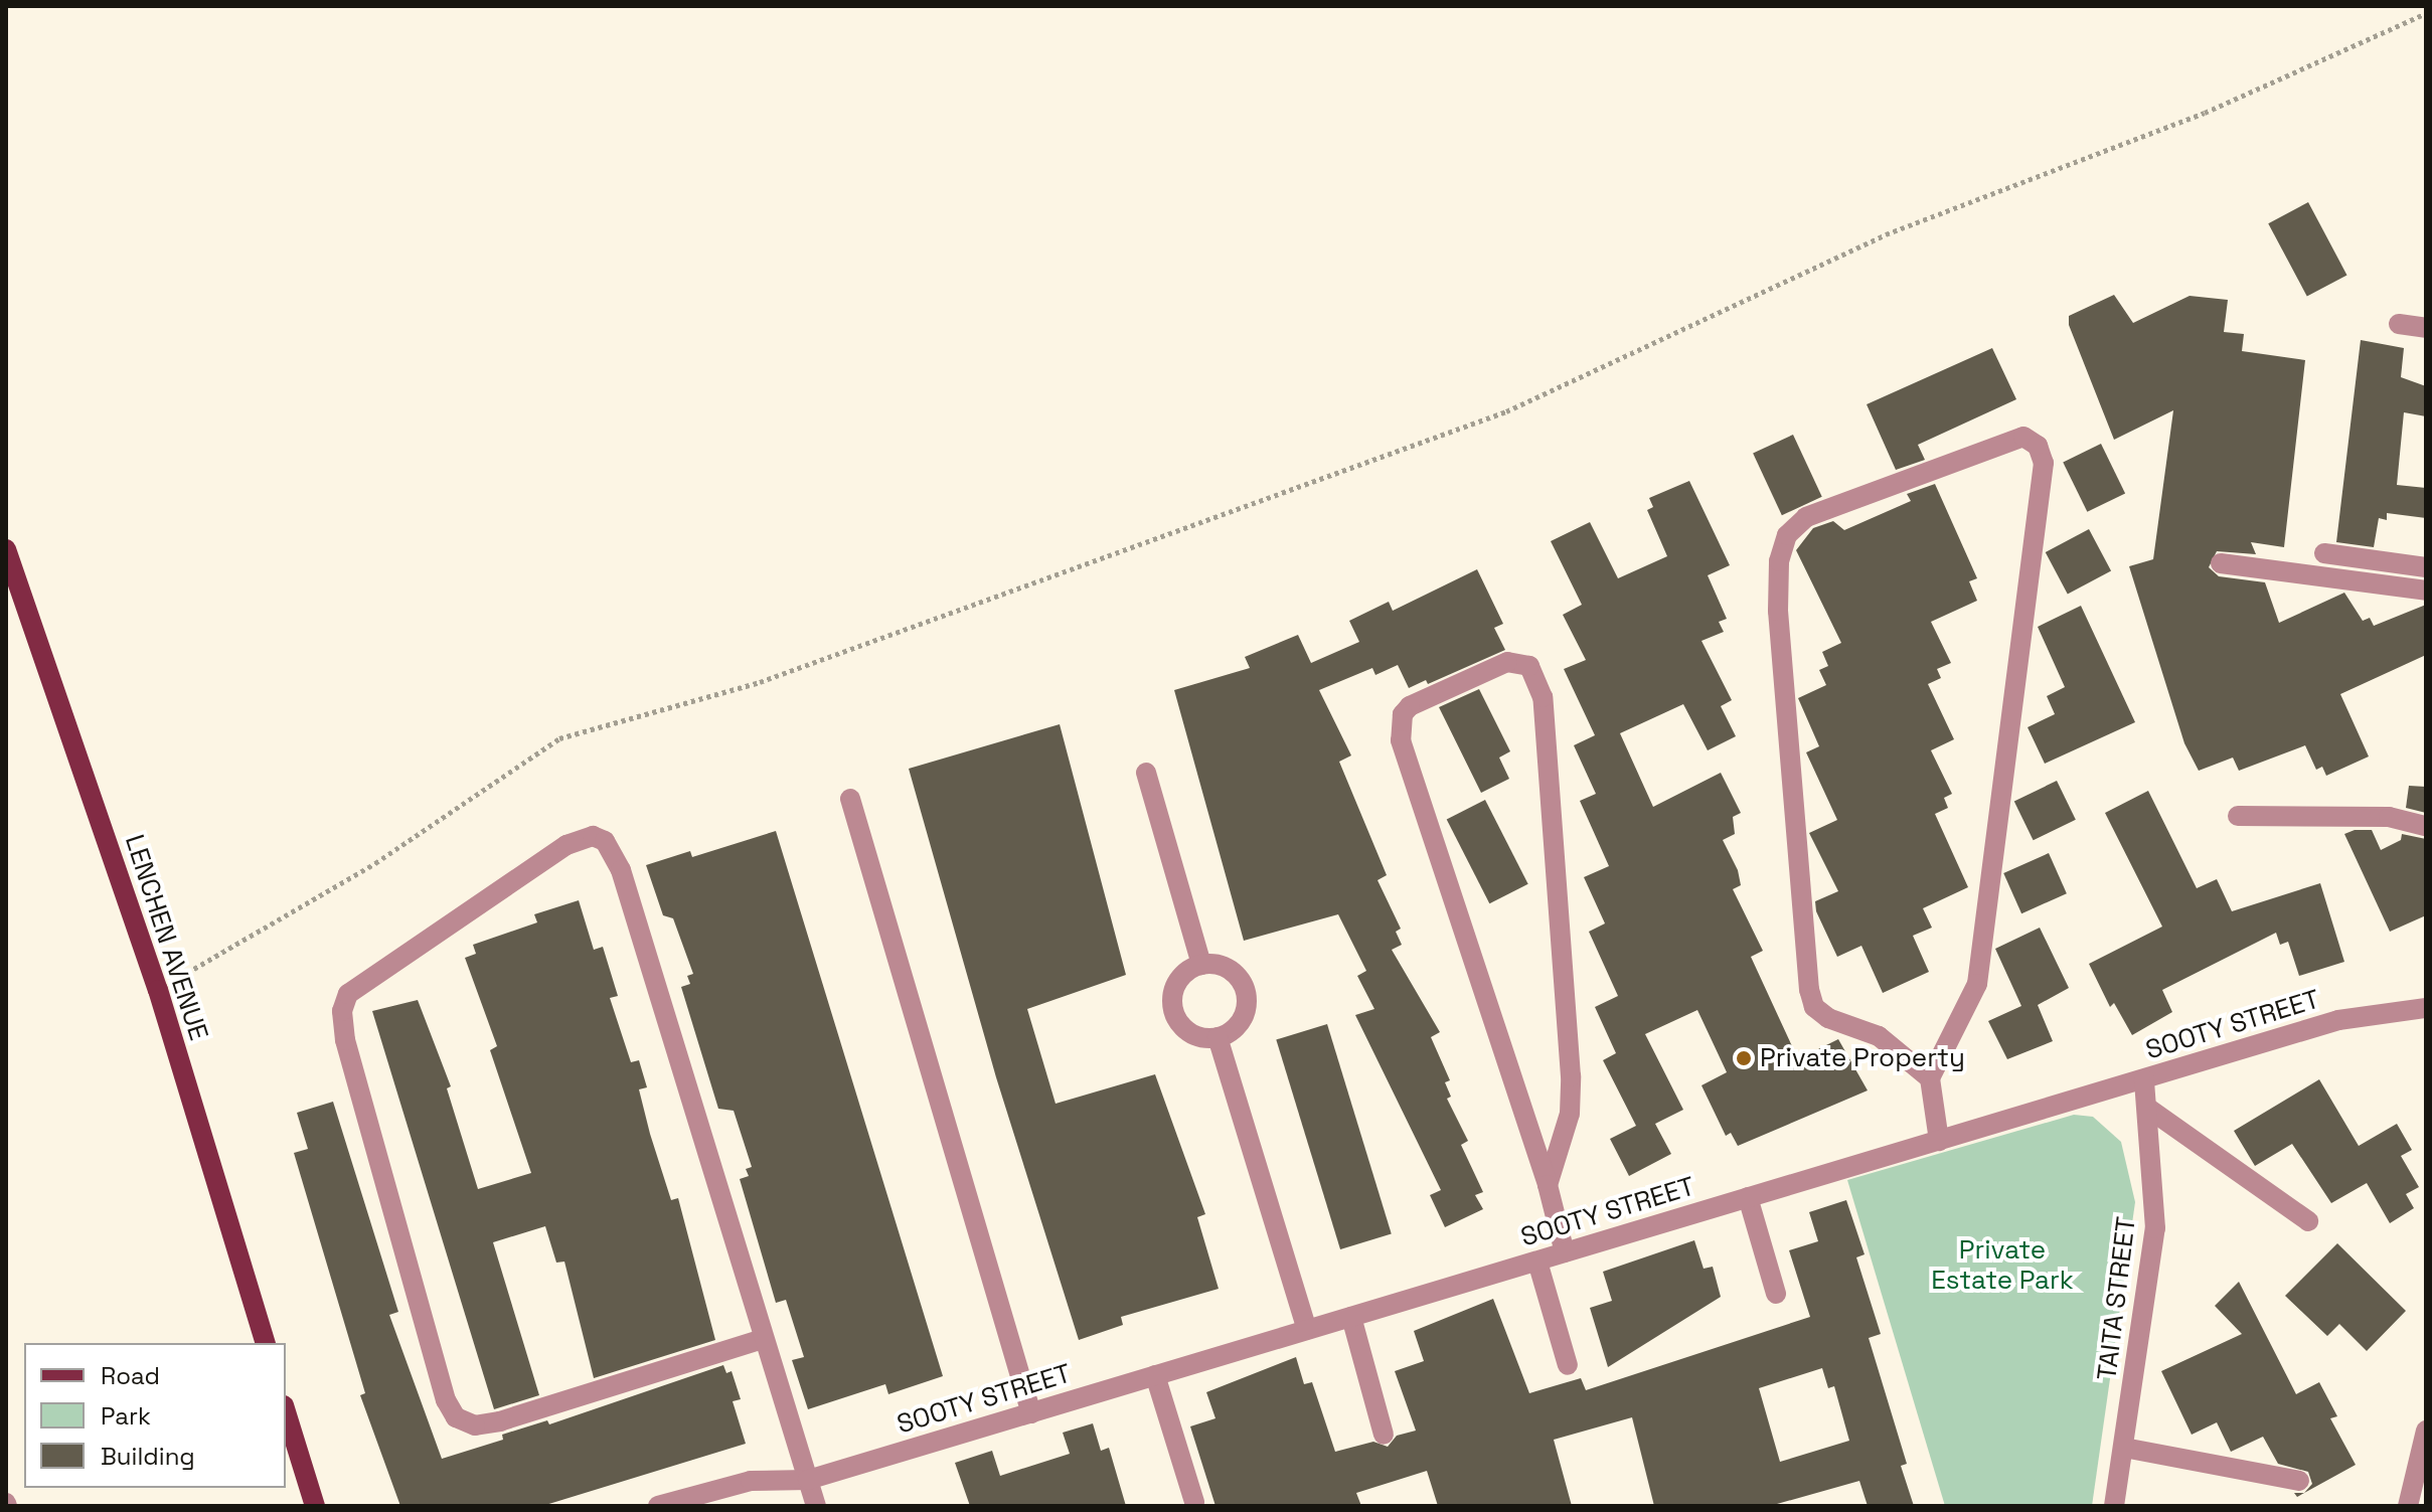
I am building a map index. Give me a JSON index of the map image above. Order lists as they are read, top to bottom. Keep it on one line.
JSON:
{"streets":{"main road":["LENCHEN AVENUE"],"street":["SOOTY STREET","TAITA STREET"]},"crossings":[["SOOTY STREET","TAITA STREET"]],"parks":["Private Estate Park"],"places":["Private Property"],"legend":["Road","Park","Building"]}
